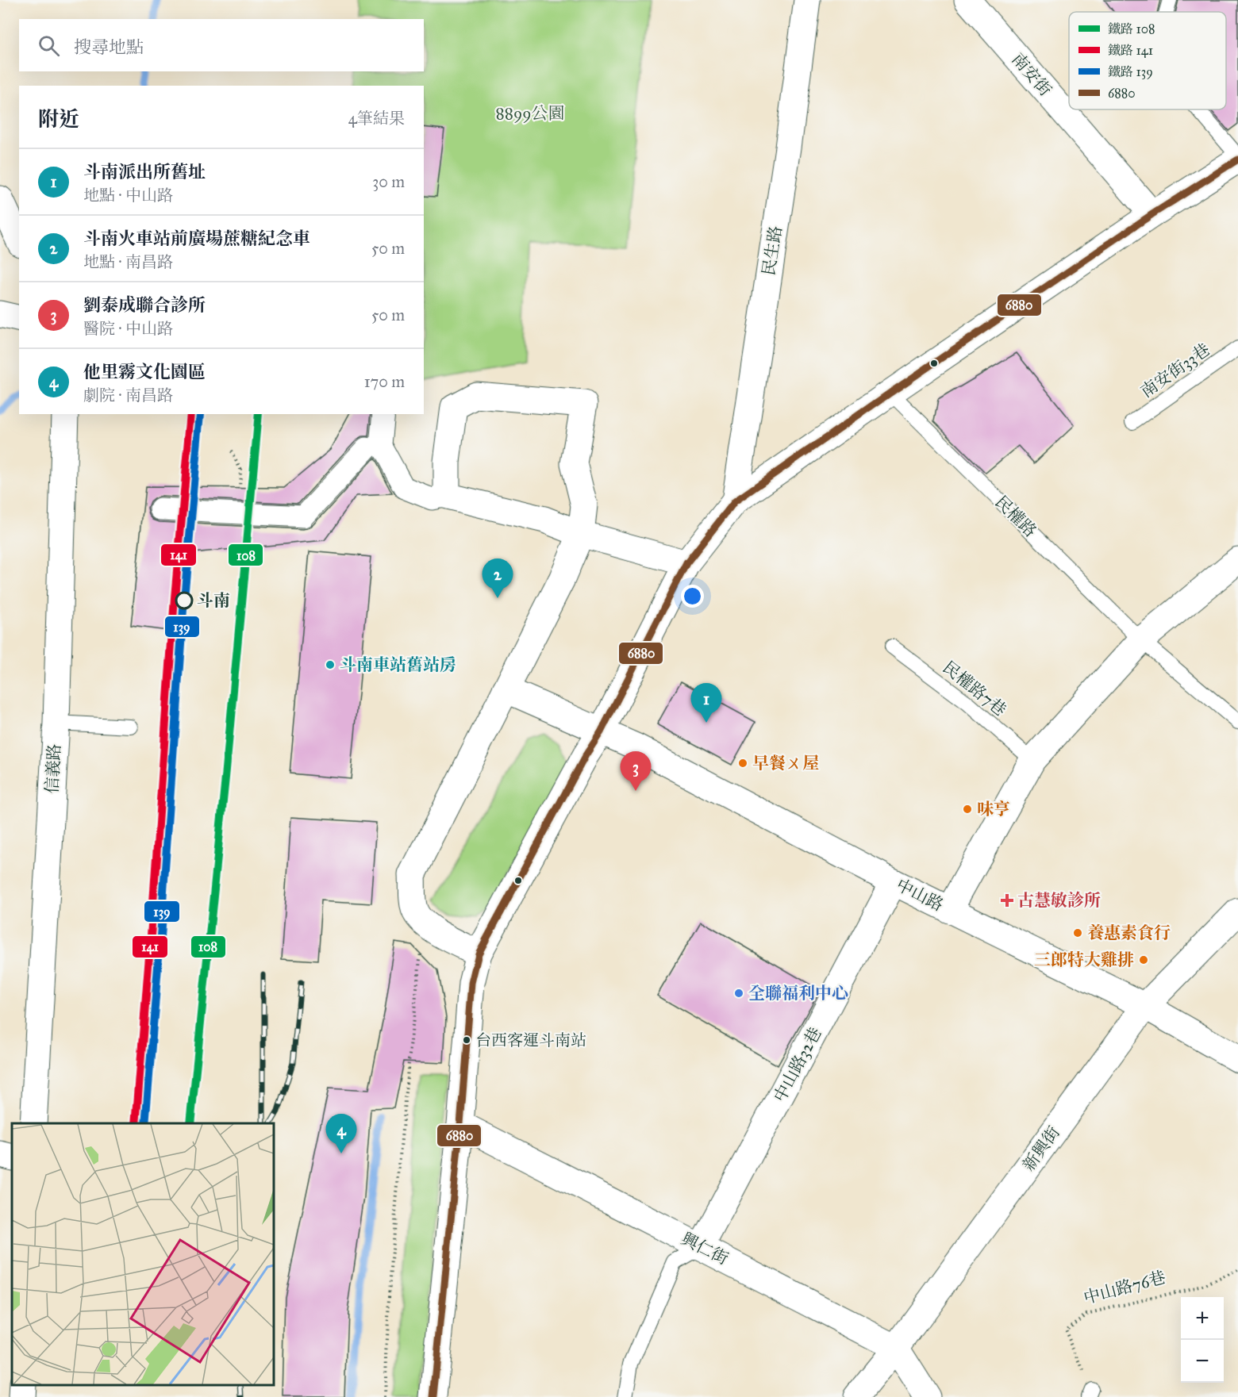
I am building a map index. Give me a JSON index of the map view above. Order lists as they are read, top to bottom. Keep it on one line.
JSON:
{"streets":{"street":["南安街","民生路","信義路","中山路","中山路32巷","新興街","興仁街"],"lane":["南安街33巷","民權路","民權路7巷"],"path":["中山路76巷"]},"crossings":[["中山路","中山路32巷"],["中山路","新興街"],["中山路32巷","興仁街"],["新興街","興仁街"]],"parks":["8899公園"],"places":{"other":["斗南","斗南車站舊站房","早餐ㄨ屋","味亨","養惠素食行","三郎特大雞排","全聯福利中心","台西客運斗南站"],"health":["古慧敏診所"]},"lines":["transit line 6880","rail line 108","rail line 141","rail line 139"],"legend":["鐵路 108","鐵路 141","鐵路 139","6880"],"page":{"search":"搜尋地點","heading":["附近","4筆結果"],"list":[{"mark":"1","name":"斗南派出所舊址","note":"地點 · 中山路","value":"30 m"},{"mark":"2","name":"斗南火車站前廣場蔗糖紀念車","note":"地點 · 南昌路","value":"50 m"},{"mark":"3","name":"劉泰成聯合診所","note":"醫院 · 中山路","value":"50 m"},{"mark":"4","name":"他里霧文化園區","note":"劇院 · 南昌路","value":"170 m"}],"pins":["2","1","3","4"],"map_buttons":["+","−"]}}
